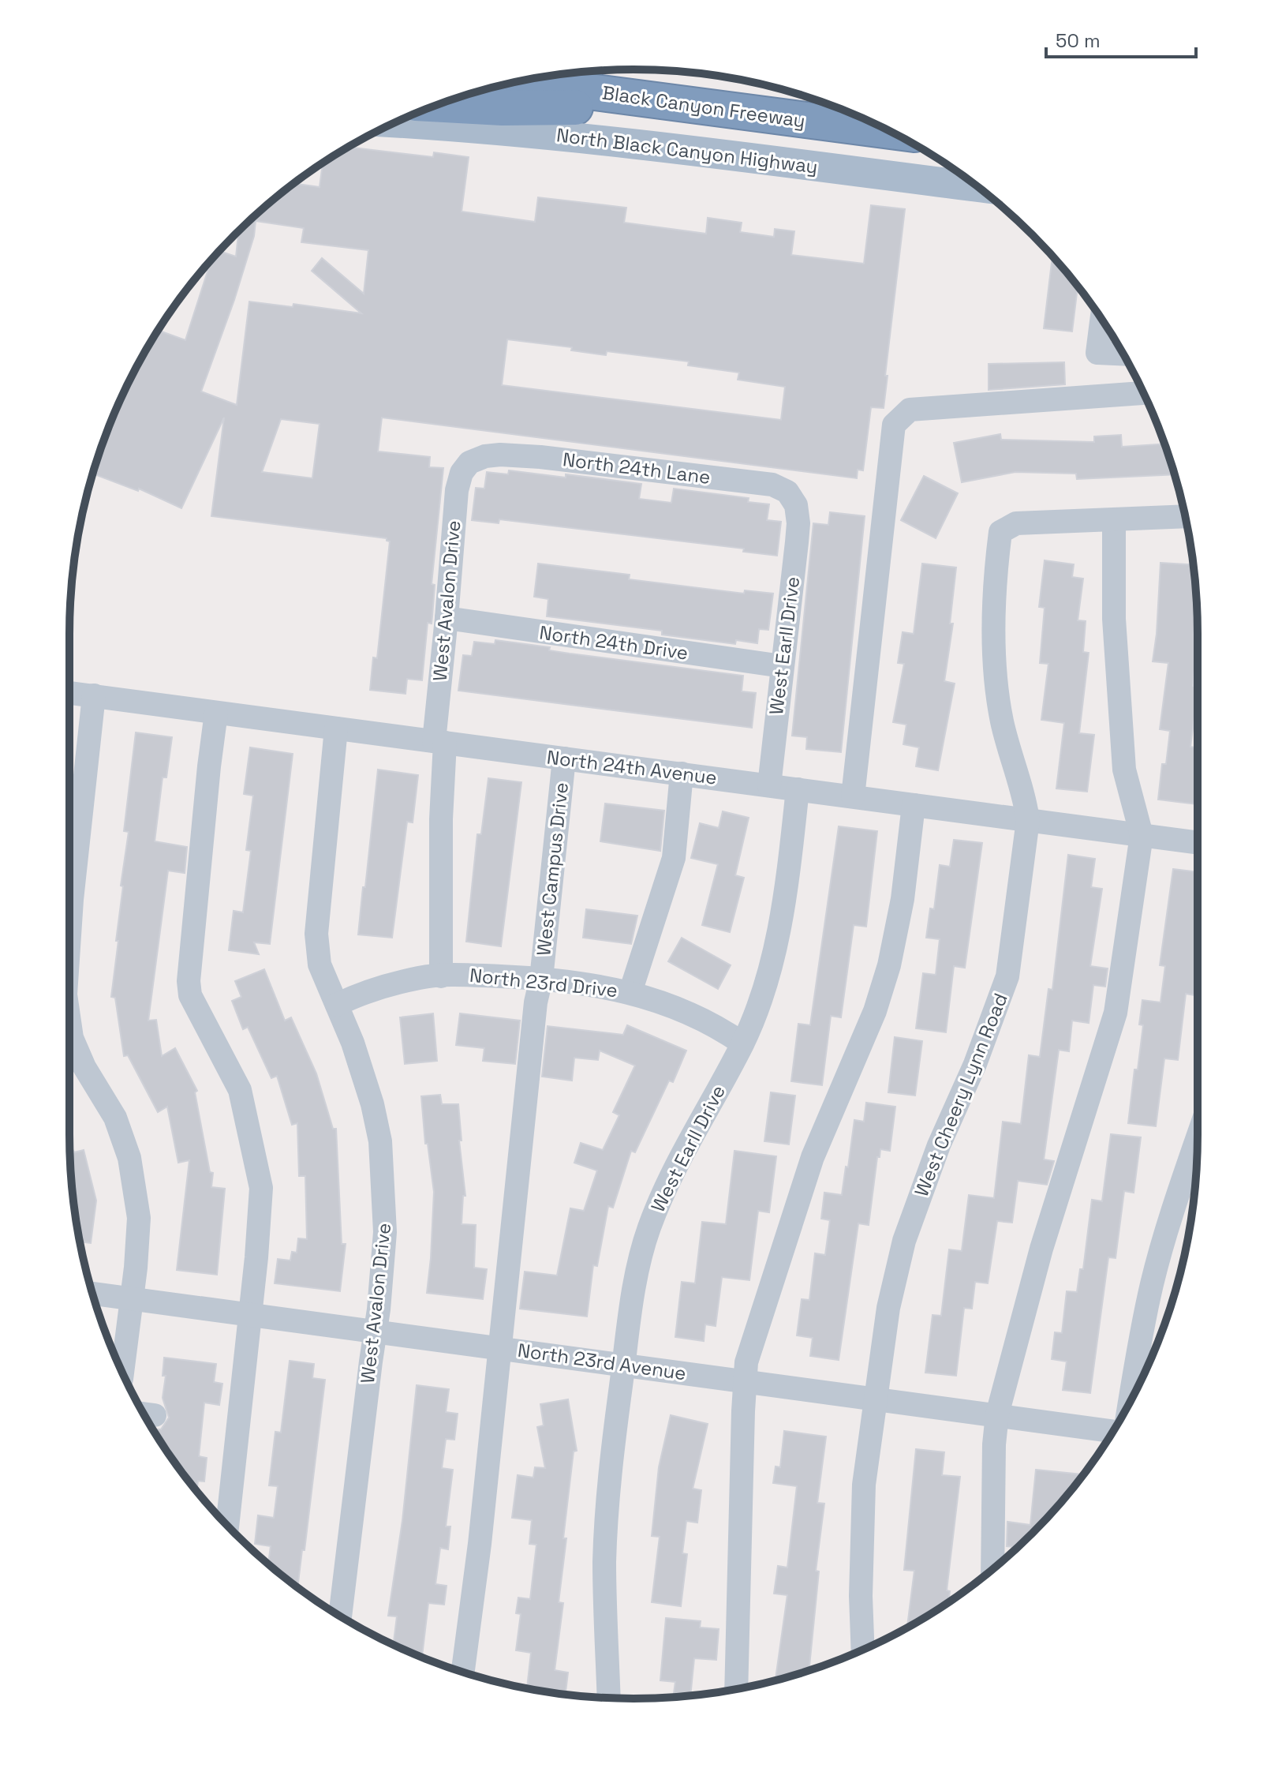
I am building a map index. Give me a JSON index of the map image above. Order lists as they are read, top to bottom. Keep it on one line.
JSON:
{"streets":{"highway":["Black Canyon Freeway"],"main road":["North Black Canyon Highway"],"street":["North 24th Lane","West Avalon Drive","North 24th Drive","West Earll Drive","North 24th Avenue","West Campus Drive","North 23rd Drive","West Cheery Lynn Road","North 23rd Avenue"]},"crossings":[["North 24th Lane","West Avalon Drive"],["North 24th Lane","West Earll Drive"],["West Avalon Drive","North 24th Drive"],["West Avalon Drive","North 24th Avenue"],["West Avalon Drive","North 23rd Drive"],["West Avalon Drive","North 23rd Avenue"],["North 24th Drive","West Earll Drive"],["West Earll Drive","North 24th Avenue"],["West Earll Drive","North 23rd Drive"],["West Earll Drive","North 23rd Avenue"],["North 24th Avenue","West Campus Drive"],["North 24th Avenue","West Cheery Lynn Road"],["West Campus Drive","North 23rd Drive"],["West Campus Drive","North 23rd Avenue"],["West Cheery Lynn Road","North 23rd Avenue"]],"scale_bar":"50 m"}
